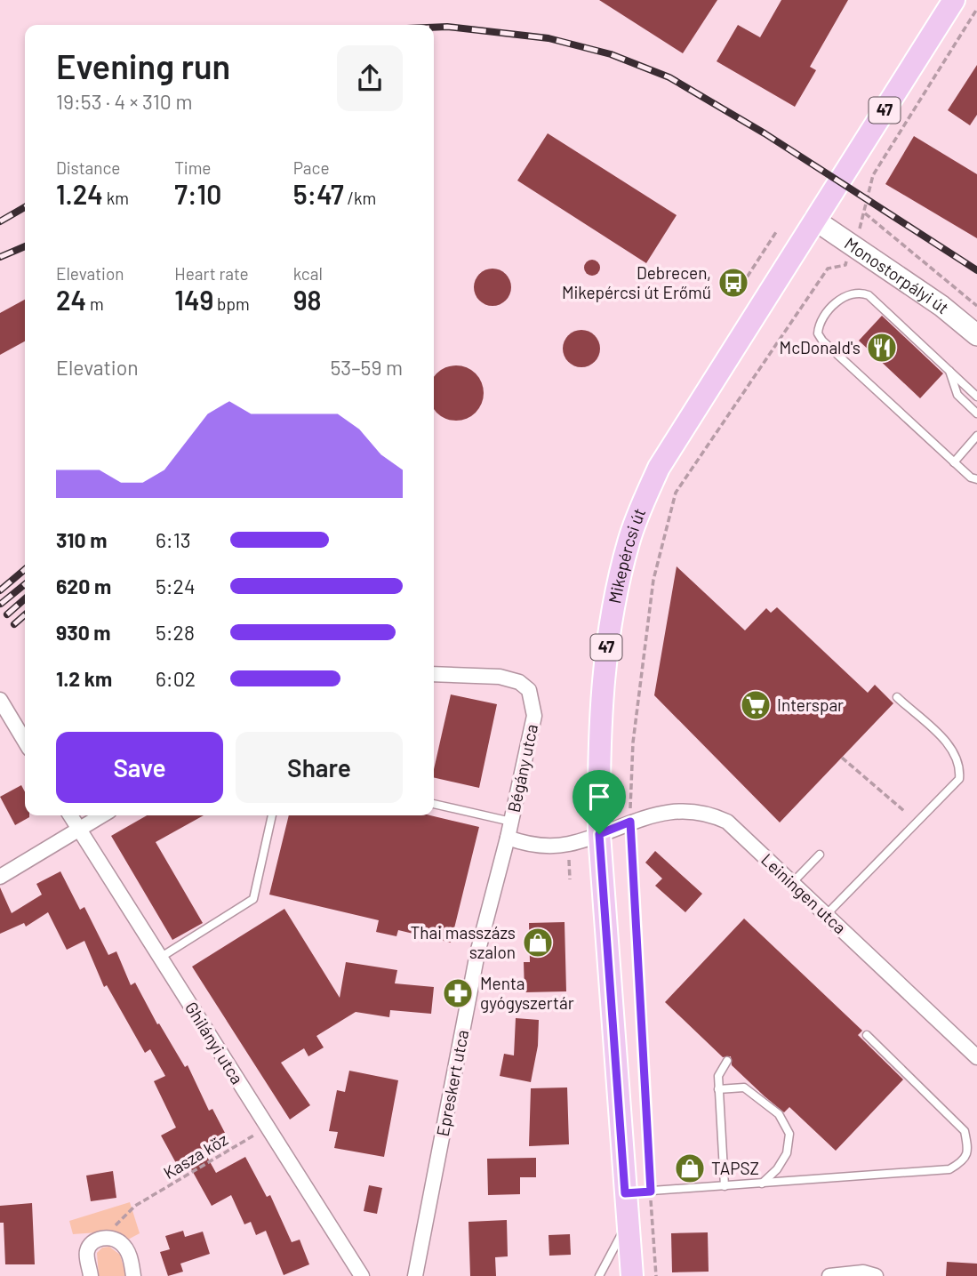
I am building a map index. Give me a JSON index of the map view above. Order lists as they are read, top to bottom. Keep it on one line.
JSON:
{"streets":{"main road":["47","Mikepércsi út"],"street":["Monostorpályi út","Bégány utca","Leiningen utca","Ghilányi utca","Epreskert utca"],"path":["Kasza köz"]},"crossings":[["Monostorpályi út","Mikepércsi út"],["Mikepércsi út","Leiningen utca"],["Bégány utca","Epreskert utca"],["Ghilányi utca","Kasza köz"]],"places":{"bus stop":["Debrecen, Mikepércsi út Erőmű"],"restaurant":["McDonald's"],"supermarket":["Interspar"],"shop":["Thai masszázs szalon","TAPSZ"],"pharmacy":["Menta gyógyszertár"]},"page":{"heading":["Evening run","19:53 · 4 × 310 m"],"stats":[["Distance","1.24 km"],["Time","7:10"],["Pace","5:47 /km"],["Elevation","24 m"],["Heart rate","149 bpm"],["kcal","98"]],"chart":["Elevation","53–59 m"],"list":[{"name":"310 m","note":"6:13"},{"name":"620 m","note":"5:24"},{"name":"930 m","note":"5:28"},{"name":"1.2 km","note":"6:02"}],"buttons":["Save","Share"]}}
